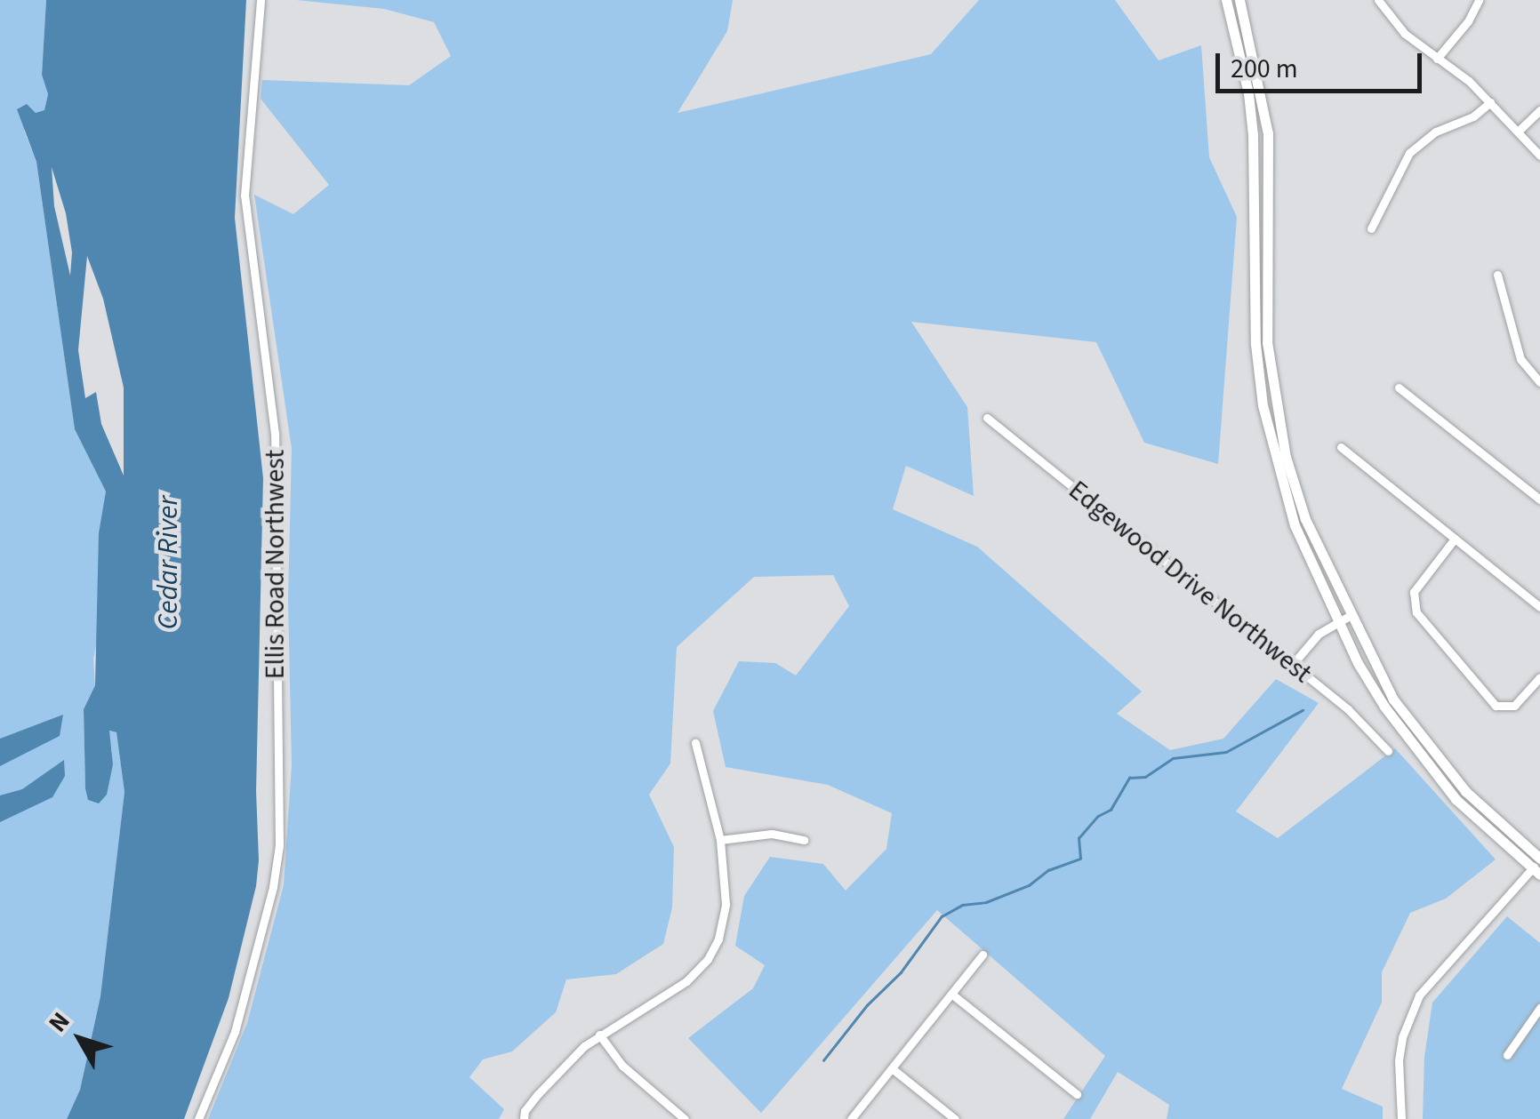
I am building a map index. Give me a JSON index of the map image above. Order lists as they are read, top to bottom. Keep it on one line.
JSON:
{"streets":{"street":["Ellis Road Northwest","Edgewood Drive Northwest"]},"water":["Cedar River"],"scale_bar":"200 m","north":"top left"}
